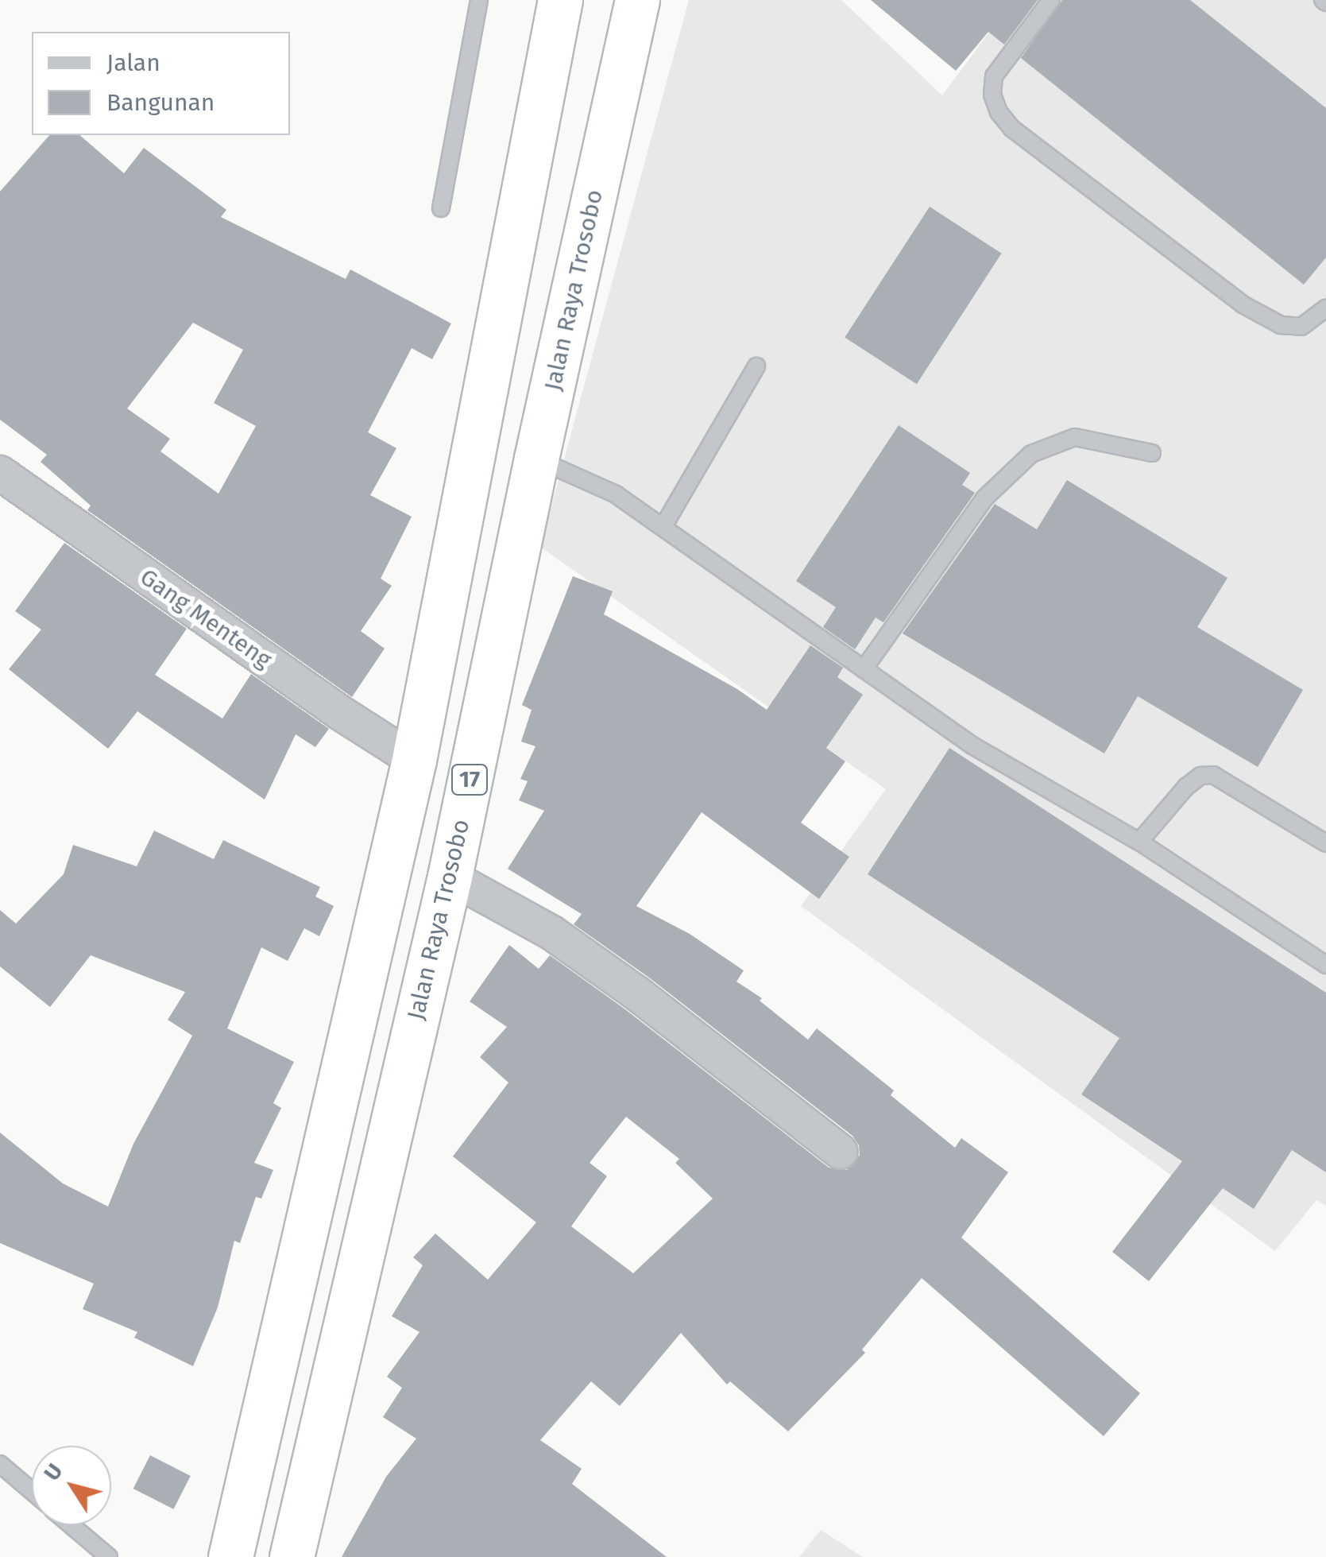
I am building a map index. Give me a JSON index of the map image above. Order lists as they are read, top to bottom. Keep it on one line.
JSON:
{"streets":{"highway":["Jalan Raya Trosobo","17"],"street":["Gang Menteng"]},"crossings":[["Gang Menteng","17"]],"legend":["Jalan","Bangunan"],"north":"top left"}
